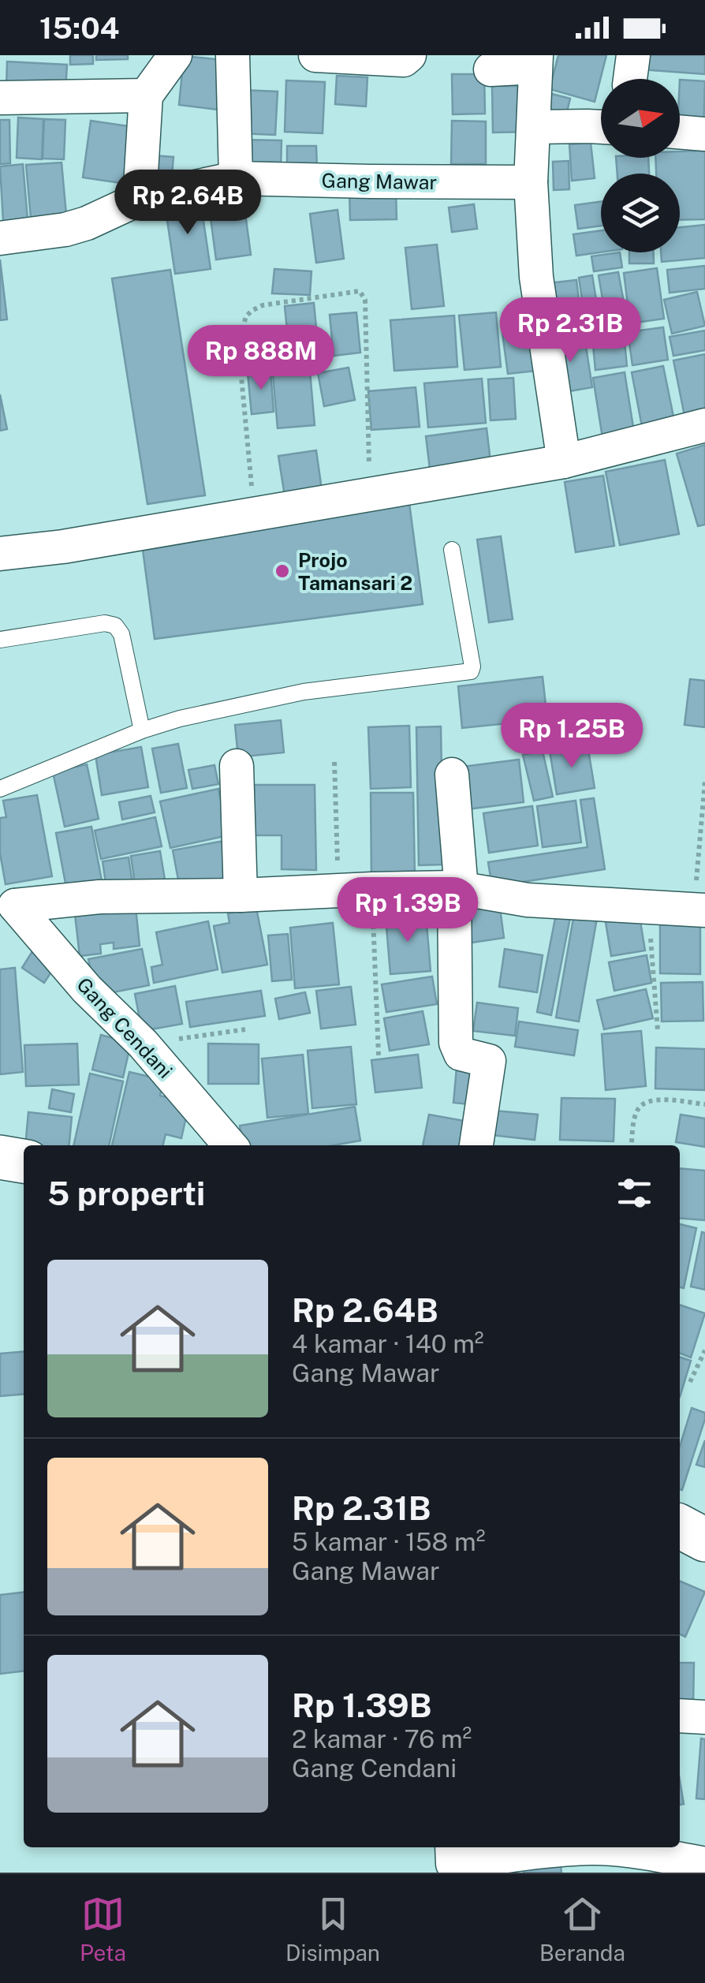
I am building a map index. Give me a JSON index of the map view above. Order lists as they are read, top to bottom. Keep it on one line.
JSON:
{"streets":{"street":["Gang Mawar","Gang Cendani"]},"places":["Projo Tamansari 2"],"north":"right","page":{"status":"15:04","price":["Rp 2.64B","Rp 2.31B","Rp 888M","Rp 1.25B","Rp 1.39B"],"heading":"5 properti","list":[{"name":"Rp 2.64B","note":"4 kamar · 140 m² · Gang Mawar"},{"name":"Rp 2.31B","note":"5 kamar · 158 m² · Gang Mawar"},{"name":"Rp 1.39B","note":"2 kamar · 76 m² · Gang Cendani"}],"tabs":["Peta","Disimpan","Beranda"]}}
